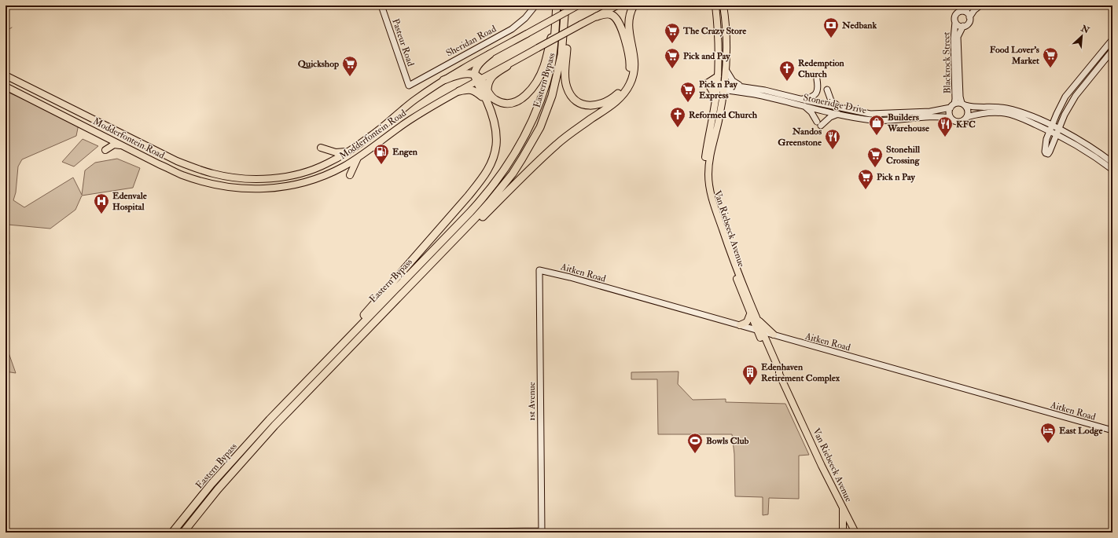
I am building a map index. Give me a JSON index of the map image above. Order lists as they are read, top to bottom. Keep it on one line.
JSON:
{"streets":{"highway":["Eastern Bypass"],"main road":["Modderfontein Road","Van Riebeeck Avenue"],"street":["Sheridan Road","Pasteur Road","Blackrock Street","Stoneridge Drive","Aitken Road","1st Avenue"]},"crossings":[["Sheridan Road","Pasteur Road"],["Blackrock Street","Stoneridge Drive"],["Stoneridge Drive","Van Riebeeck Avenue"],["Van Riebeeck Avenue","Aitken Road"],["Aitken Road","1st Avenue"]],"places":{"bank":["Nedbank"],"supermarket":["The Crazy Store","Food Lover's Market","Pick and Pay","Quickshop","Pick n Pay Express","Stonehill Crossing","Pick n Pay"],"church":["Redemption Church","Reformed Church"],"shop":["Builders Warehouse"],"restaurant":["KFC","Nandos Greenstone"],"fuel station":["Engen"],"hospital":["Edenvale Hospital"],"building":["Edenhaven Retirement Complex"],"hotel":["East Lodge"],"sports":["Bowls Club"]},"north":"top right"}
